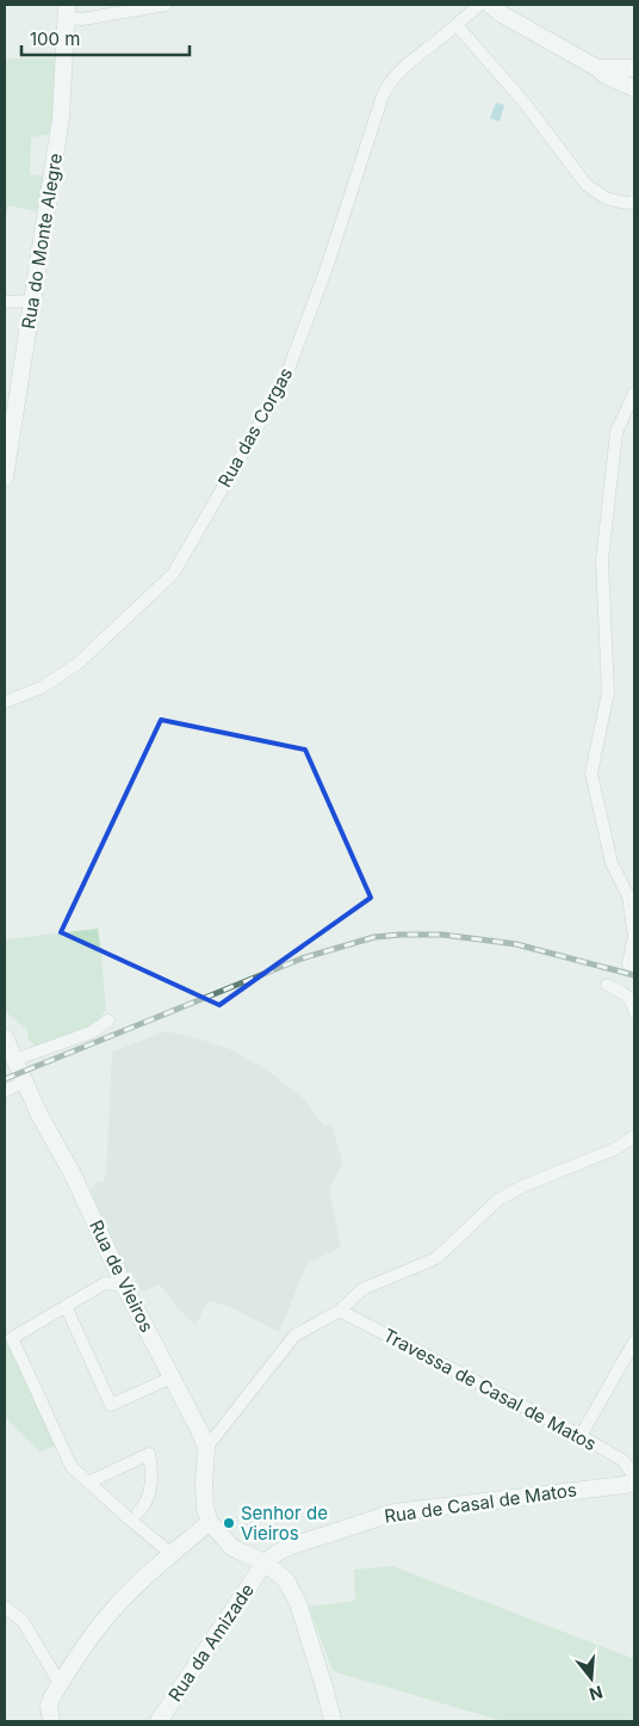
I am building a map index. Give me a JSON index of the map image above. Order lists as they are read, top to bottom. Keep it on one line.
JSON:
{"streets":{"street":["Rua do Monte Alegre","Rua das Corgas","Rua de Vieiros","Travessa de Casal de Matos","Rua de Casal de Matos","Rua da Amizade"]},"crossings":[["Rua de Vieiros","Rua de Casal de Matos"],["Rua de Vieiros","Rua da Amizade"],["Rua de Casal de Matos","Rua da Amizade"]],"places":["Senhor de Vieiros"],"scale_bar":"100 m","north":"bottom"}
